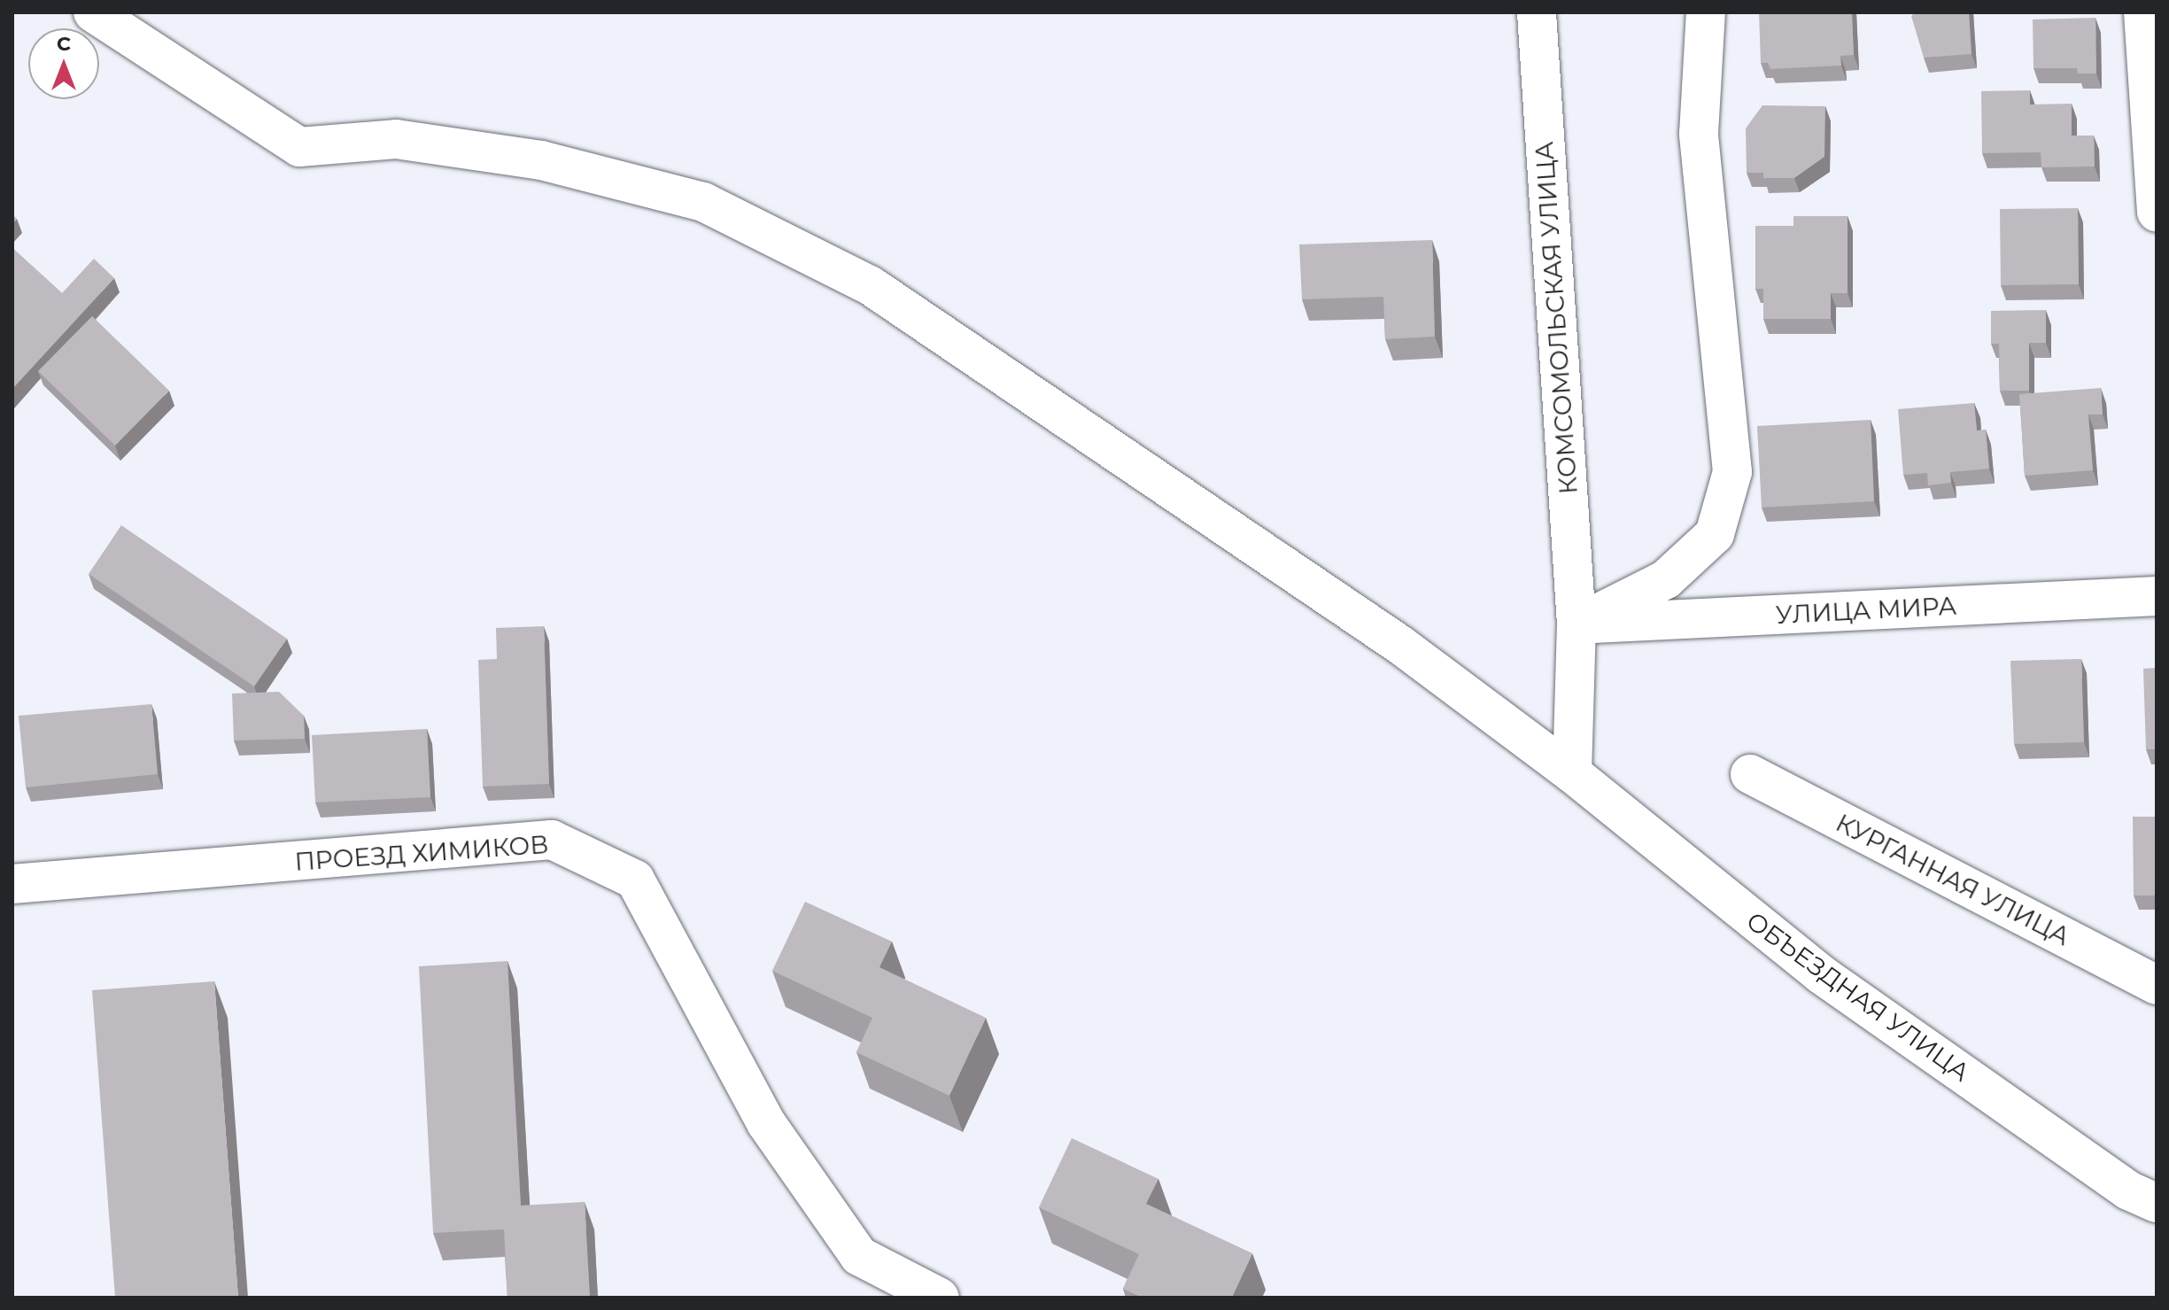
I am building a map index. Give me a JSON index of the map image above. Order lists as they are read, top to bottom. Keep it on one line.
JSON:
{"streets":{"street":["КОМСОМОЛЬСКАЯ УЛИЦА","УЛИЦА МИРА","ПРОЕЗД ХИМИКОВ","КУРГАННАЯ УЛИЦА","ОБЪЕЗДНАЯ УЛИЦА"]},"crossings":[["КОМСОМОЛЬСКАЯ УЛИЦА","УЛИЦА МИРА"],["КОМСОМОЛЬСКАЯ УЛИЦА","ОБЪЕЗДНАЯ УЛИЦА"]],"north":"top"}
